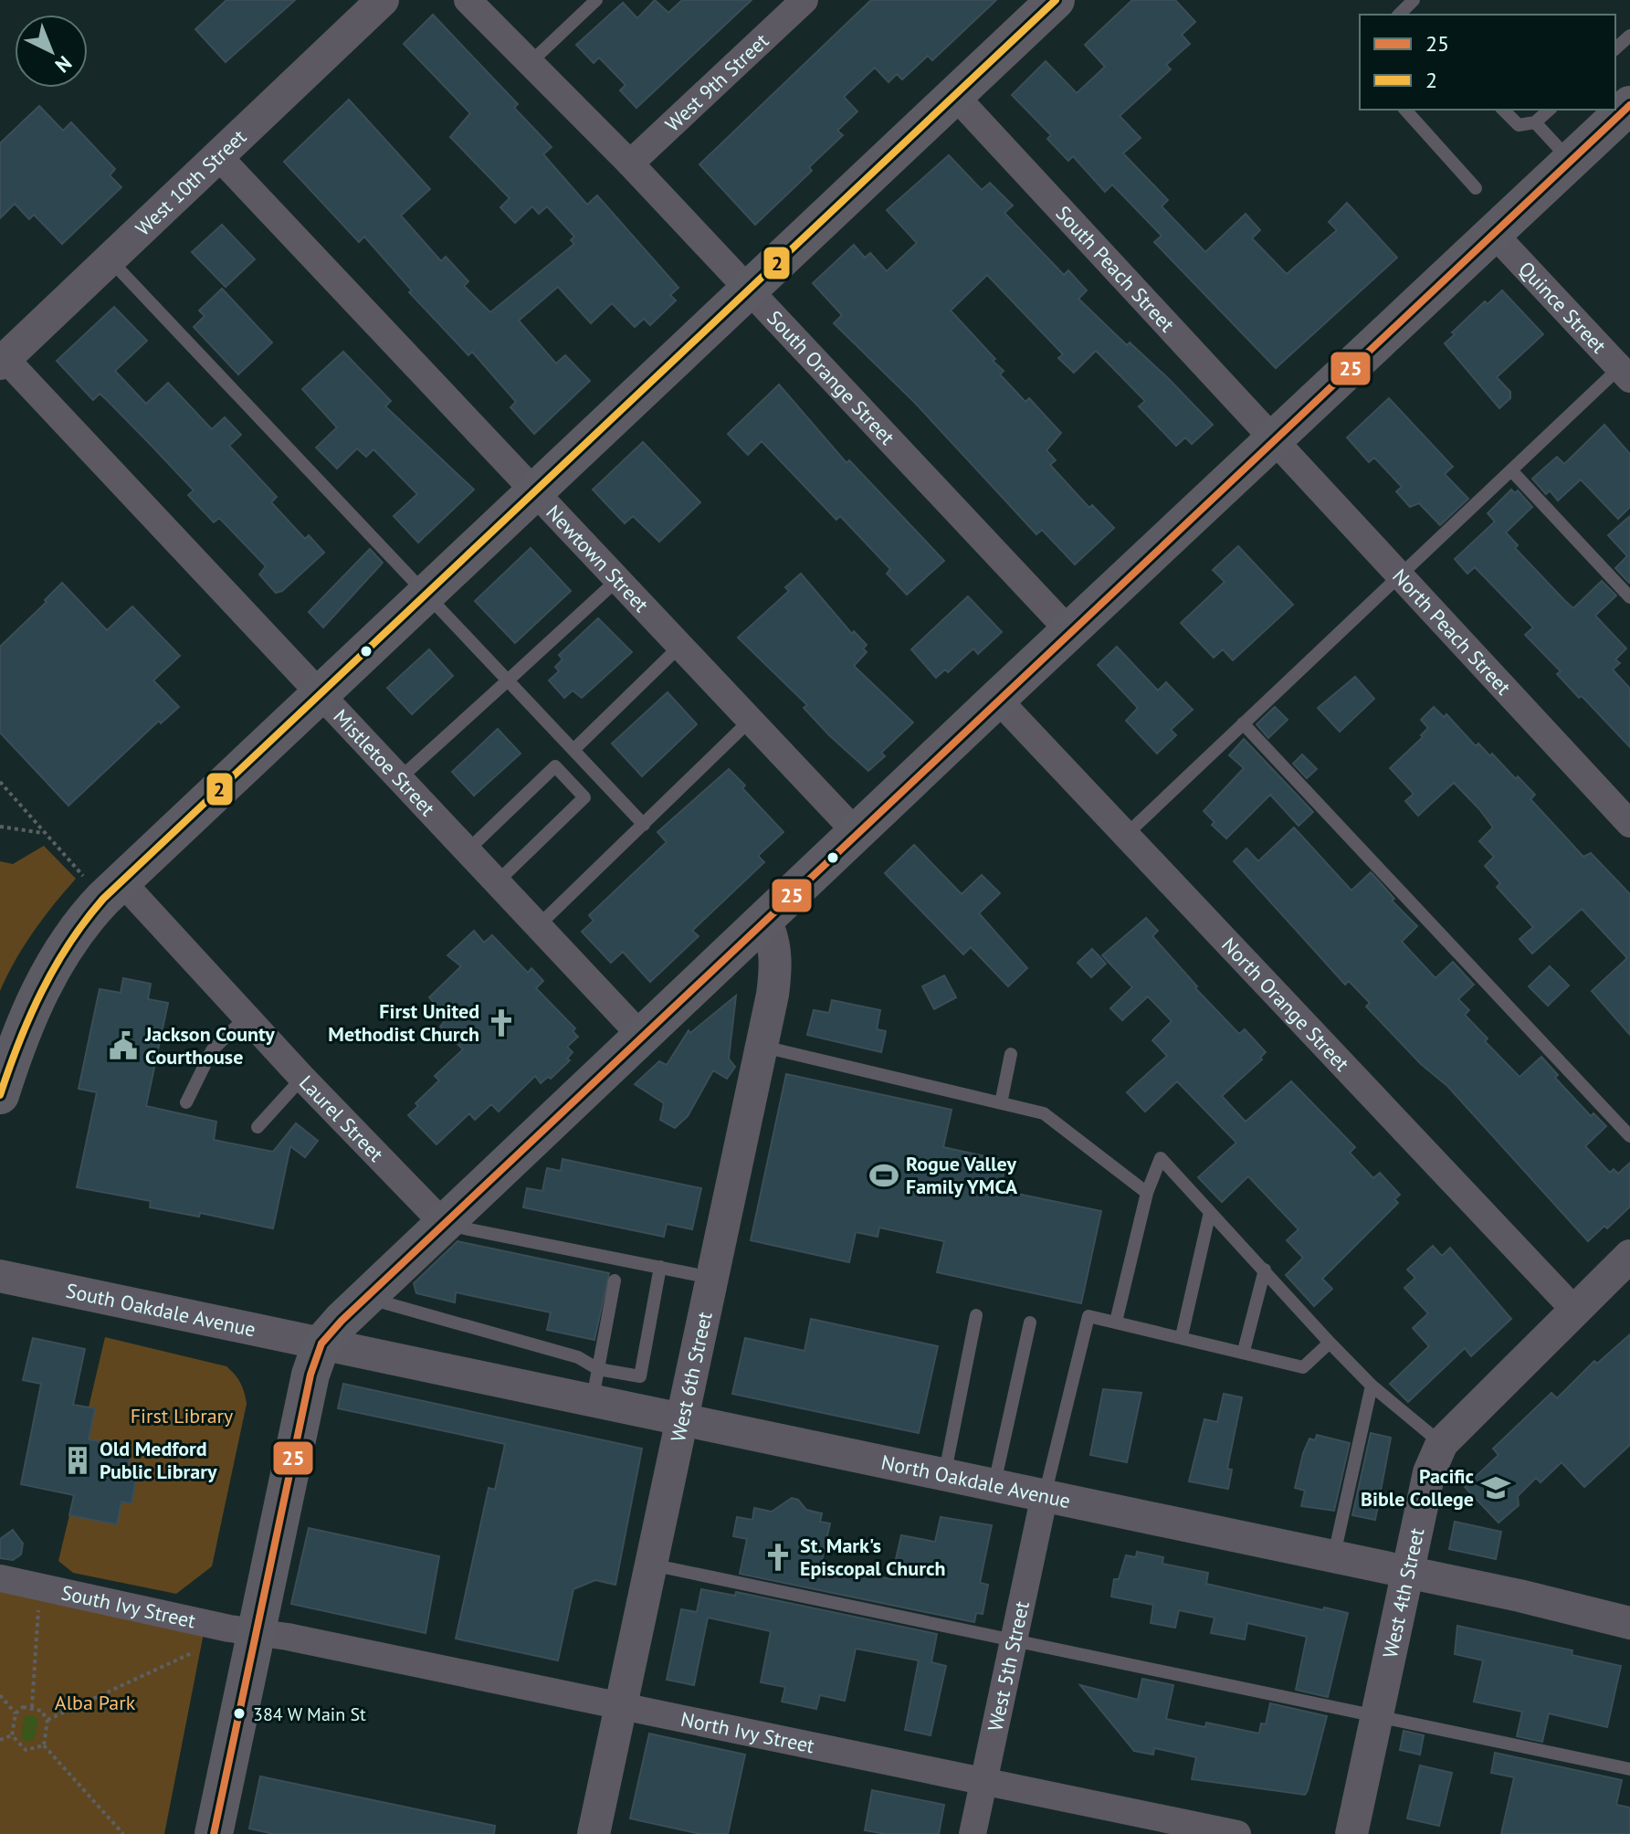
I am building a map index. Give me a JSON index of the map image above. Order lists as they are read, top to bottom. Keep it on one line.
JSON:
{"streets":{"street":["West 9th Street","West 10th Street","South Peach Street","Quince Street","South Orange Street","Newtown Street","North Peach Street","Mistletoe Street","North Orange Street","Laurel Street","South Oakdale Avenue","West 6th Street","North Oakdale Avenue","West 4th Street","South Ivy Street","West 5th Street","North Ivy Street"]},"crossings":[["West 9th Street","South Orange Street"],["West 10th Street","Newtown Street"],["West 10th Street","Mistletoe Street"],["South Peach Street","North Peach Street"],["North Orange Street","West 4th Street"],["South Oakdale Avenue","North Oakdale Avenue"],["West 6th Street","North Oakdale Avenue"],["West 6th Street","North Ivy Street"],["North Oakdale Avenue","West 4th Street"],["North Oakdale Avenue","West 5th Street"],["South Ivy Street","North Ivy Street"],["West 5th Street","North Ivy Street"]],"parks":["First Library","Alba Park"],"places":{"church":["First United Methodist Church","St. Mark's Episcopal Church"],"public building":["Jackson County Courthouse"],"sports":["Rogue Valley Family YMCA"],"building":["Old Medford Public Library"],"school or university":["Pacific Bible College"],"other":["384 W Main St"]},"lines":["transit line 2","transit line 25"],"legend":["25","2"],"north":"bottom right"}
